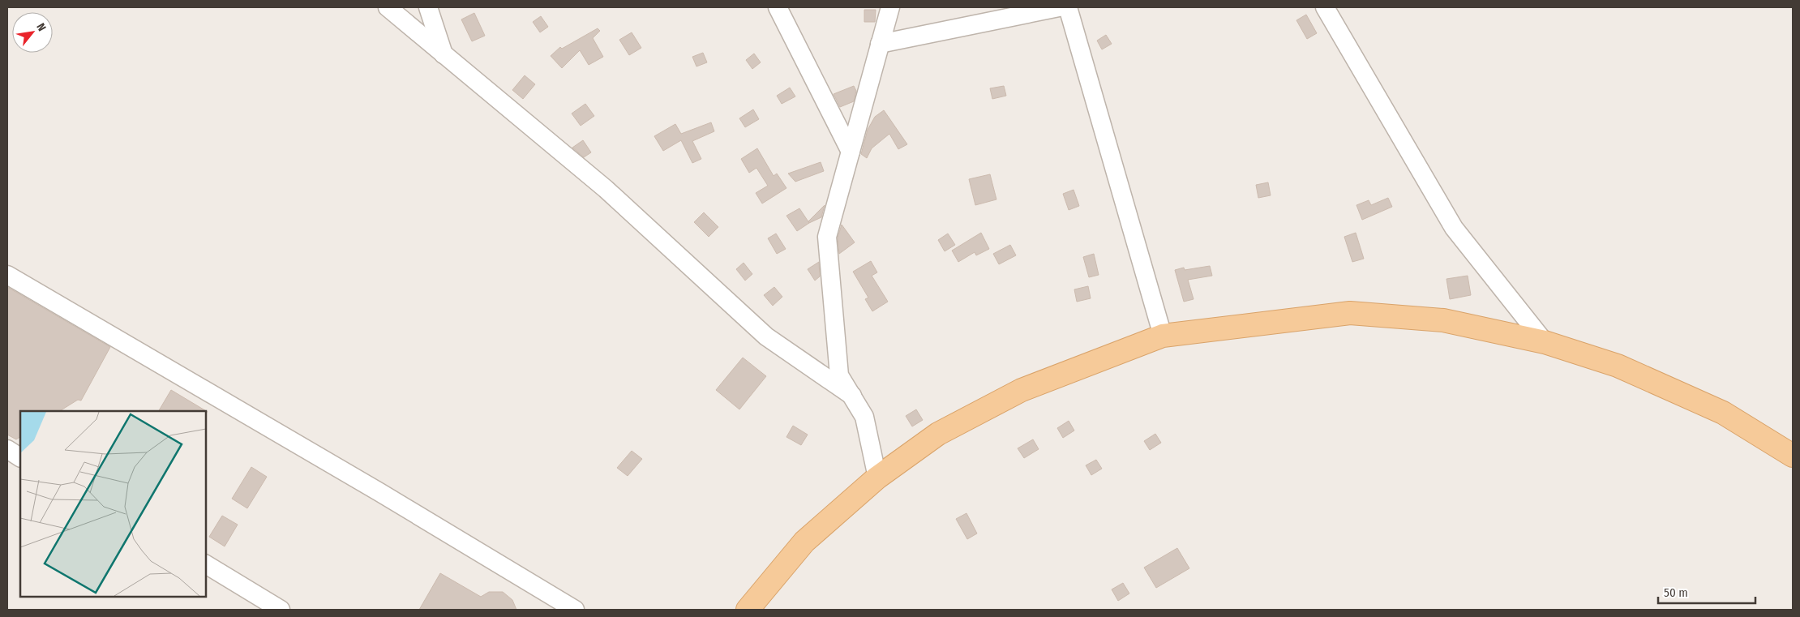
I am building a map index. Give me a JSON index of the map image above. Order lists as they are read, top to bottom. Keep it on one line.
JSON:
{"scale_bar":"50 m","north":"top right"}
